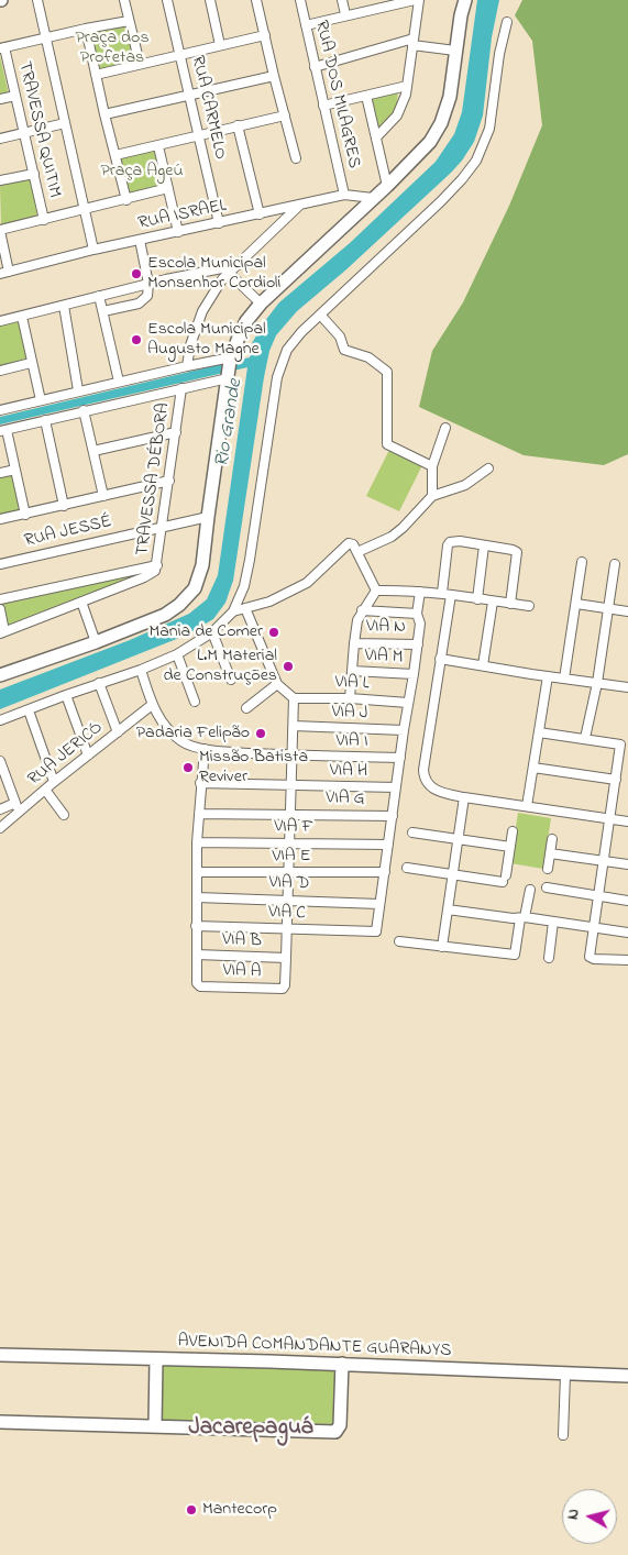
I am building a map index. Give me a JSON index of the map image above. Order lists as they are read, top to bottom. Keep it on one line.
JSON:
{"streets":{"street":["RUA DOS MILAGRES","RUA CARMELO","TRAVESSA QUITIM","RUA ISRAEL","TRAVESSA DÉBORA","RUA JESSÉ","VIA N","VIA M","VIA L","VIA J","VIA I","RUA JERICÓ","VIA H","VIA G","VIA F","VIA E","VIA D","VIA C","VIA B","VIA A","AVENIDA COMANDANTE GUARANYS"]},"crossings":[["RUA DOS MILAGRES","RUA ISRAEL"],["RUA CARMELO","RUA ISRAEL"],["TRAVESSA DÉBORA","RUA JESSÉ"],["VIA I","RUA JERICÓ"],["VIA D","VIA C"],["VIA B","VIA A"]],"districts":["Jacarepaguá"],"water":["Rio Grande"],"parks":["Praça dos Profetas","Praça Ageú"],"places":["Escola Municipal Monsenhor Cordioli","Escola Municipal Augusto Magne","Mania de Comer","L.M Material de Construções","Padaria Felipão","Missão Batista Reviver","Mantecorp"],"north":"left"}
